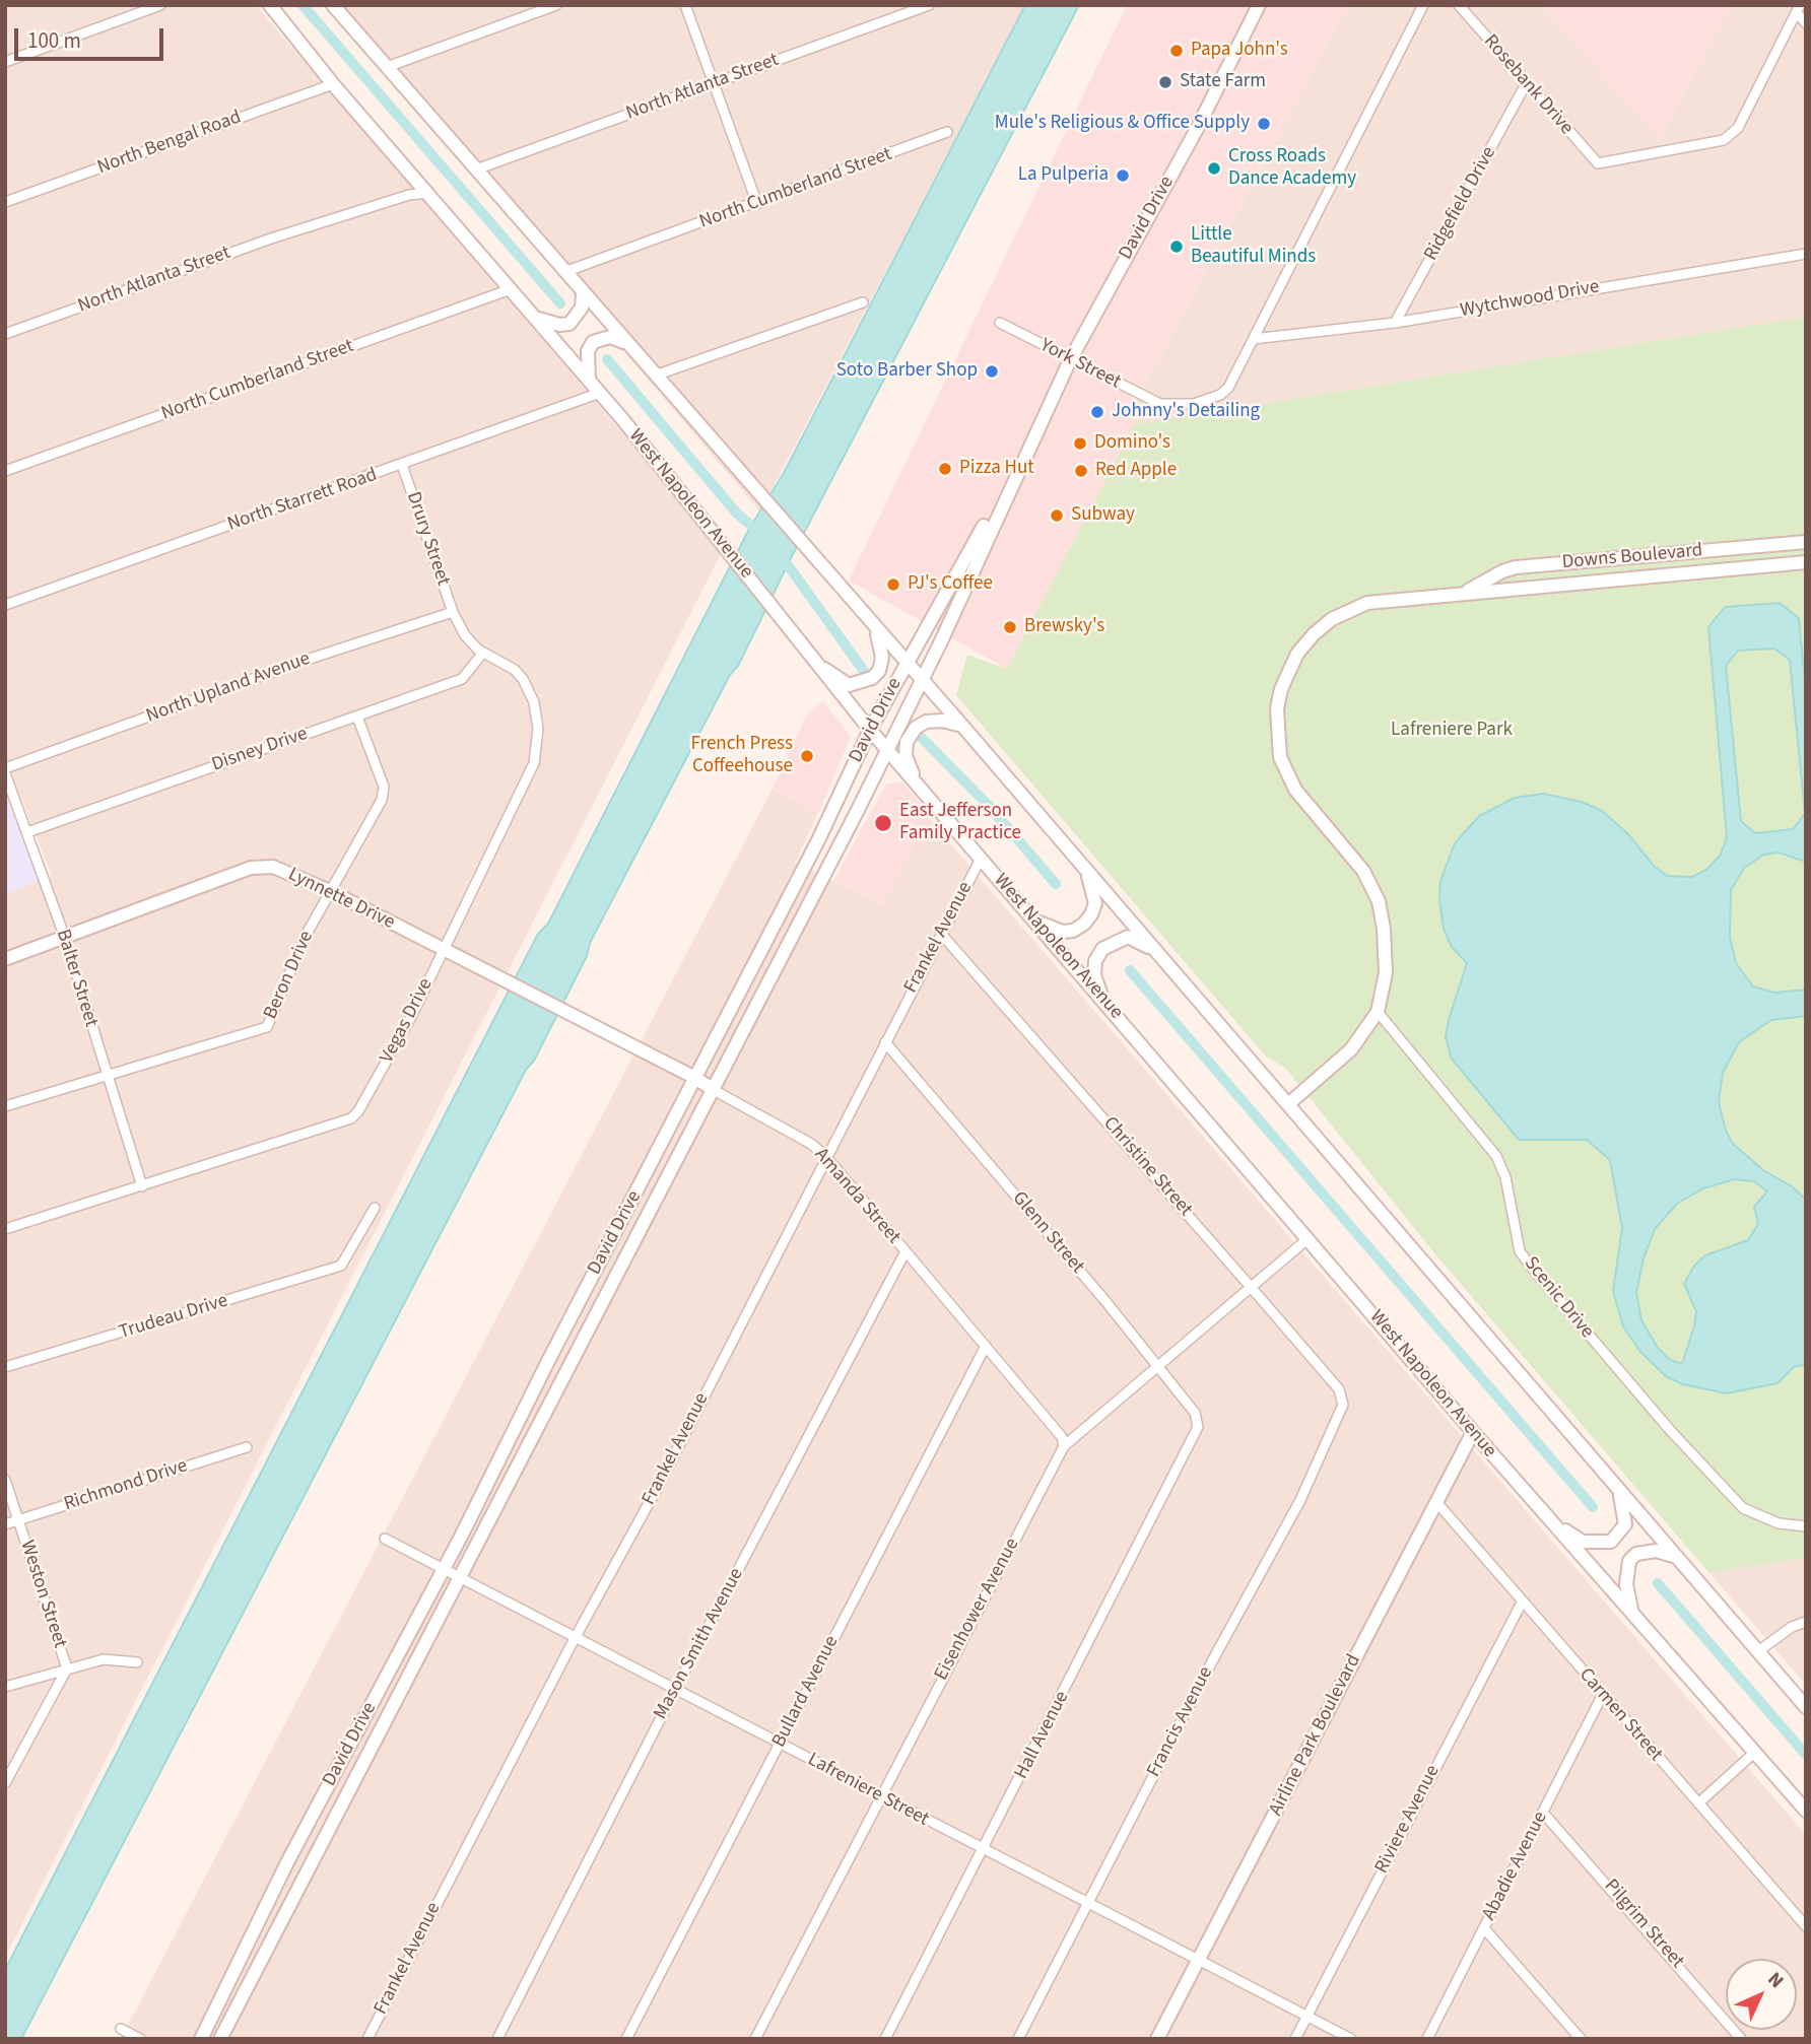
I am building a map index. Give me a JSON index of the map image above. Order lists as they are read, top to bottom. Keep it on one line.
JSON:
{"streets":{"main road":["David Drive","West Napoleon Avenue","Downs Boulevard","Lynnette Drive","Amanda Street","Airline Park Boulevard"],"street":["Rosebank Drive","North Atlanta Street","North Bengal Road","North Cumberland Street","Ridgefield Drive","Wytchwood Drive","York Street","North Starrett Road","Drury Street","North Upland Avenue","Disney Drive","Frankel Avenue","Beron Drive","Balter Street","Vegas Drive","Christine Street","Glenn Street","Scenic Drive","Trudeau Drive","Richmond Drive","Weston Street","Eisenhower Avenue","Mason Smith Avenue","Bullard Avenue","Carmen Street","Francis Avenue","Hall Avenue","Lafreniere Street","Riviere Avenue","Abadie Avenue","Pilgrim Street"]},"crossings":[["Rosebank Drive","Ridgefield Drive"],["North Atlanta Street","West Napoleon Avenue"],["North Bengal Road","West Napoleon Avenue"],["North Cumberland Street","West Napoleon Avenue"],["Ridgefield Drive","Wytchwood Drive"],["David Drive","York Street"],["David Drive","West Napoleon Avenue"],["David Drive","Amanda Street"],["David Drive","Lafreniere Street"],["Wytchwood Drive","York Street"],["North Starrett Road","West Napoleon Avenue"],["North Starrett Road","Drury Street"],["West Napoleon Avenue","Frankel Avenue"],["West Napoleon Avenue","Eisenhower Avenue"],["West Napoleon Avenue","Airline Park Boulevard"],["Drury Street","North Upland Avenue"],["Drury Street","Vegas Drive"],["Downs Boulevard","Scenic Drive"],["North Upland Avenue","Balter Street"],["North Upland Avenue","Vegas Drive"],["Disney Drive","Beron Drive"],["Disney Drive","Balter Street"],["Disney Drive","Vegas Drive"],["Lynnette Drive","Beron Drive"],["Lynnette Drive","Balter Street"],["Lynnette Drive","Vegas Drive"],["Lynnette Drive","Amanda Street"],["Frankel Avenue","Christine Street"],["Frankel Avenue","Amanda Street"],["Frankel Avenue","Glenn Street"],["Frankel Avenue","Lafreniere Street"],["Beron Drive","Balter Street"],["Balter Street","Vegas Drive"],["Christine Street","Eisenhower Avenue"],["Christine Street","Francis Avenue"],["Amanda Street","Eisenhower Avenue"],["Amanda Street","Mason Smith Avenue"],["Amanda Street","Bullard Avenue"],["Glenn Street","Eisenhower Avenue"],["Glenn Street","Hall Avenue"],["Richmond Drive","Weston Street"],["Eisenhower Avenue","Lafreniere Street"],["Mason Smith Avenue","Lafreniere Street"],["Bullard Avenue","Lafreniere Street"],["Carmen Street","Airline Park Boulevard"],["Carmen Street","Riviere Avenue"],["Carmen Street","Abadie Avenue"],["Francis Avenue","Lafreniere Street"],["Hall Avenue","Lafreniere Street"],["Airline Park Boulevard","Lafreniere Street"],["Lafreniere Street","Riviere Avenue"],["Abadie Avenue","Pilgrim Street"]],"parks":["Lafreniere Park"],"places":["Papa John's","State Farm","Mule's Religious & Office Supply","Cross Roads Dance Academy","La Pulperia","Little Beautiful Minds","Soto Barber Shop","Johnny's Detailing","Domino's","Pizza Hut","Red Apple","Subway","PJ's Coffee","Brewsky's","French Press Coffeehouse","East Jefferson Family Practice"],"scale_bar":"100 m","north":"top right"}
